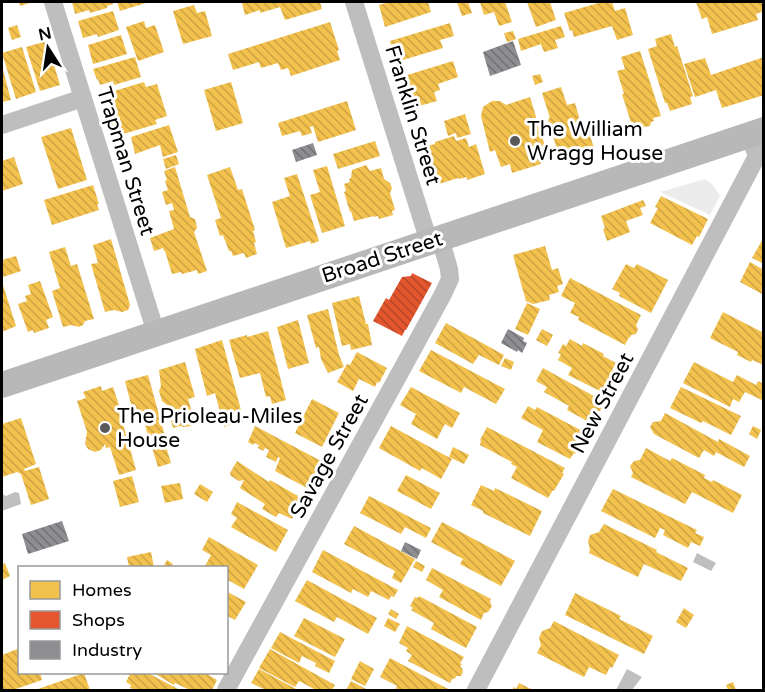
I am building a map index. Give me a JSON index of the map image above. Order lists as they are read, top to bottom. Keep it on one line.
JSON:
{"streets":{"main road":["Broad Street"],"street":["Franklin Street","Trapman Street","New Street","Savage Street"]},"crossings":[["Franklin Street","Broad Street"],["Franklin Street","Savage Street"],["Trapman Street","Broad Street"],["Broad Street","New Street"],["Broad Street","Savage Street"]],"places":["The William Wragg House","The Prioleau-Miles House"],"legend":["Homes","Shops","Industry"],"north":"top"}
